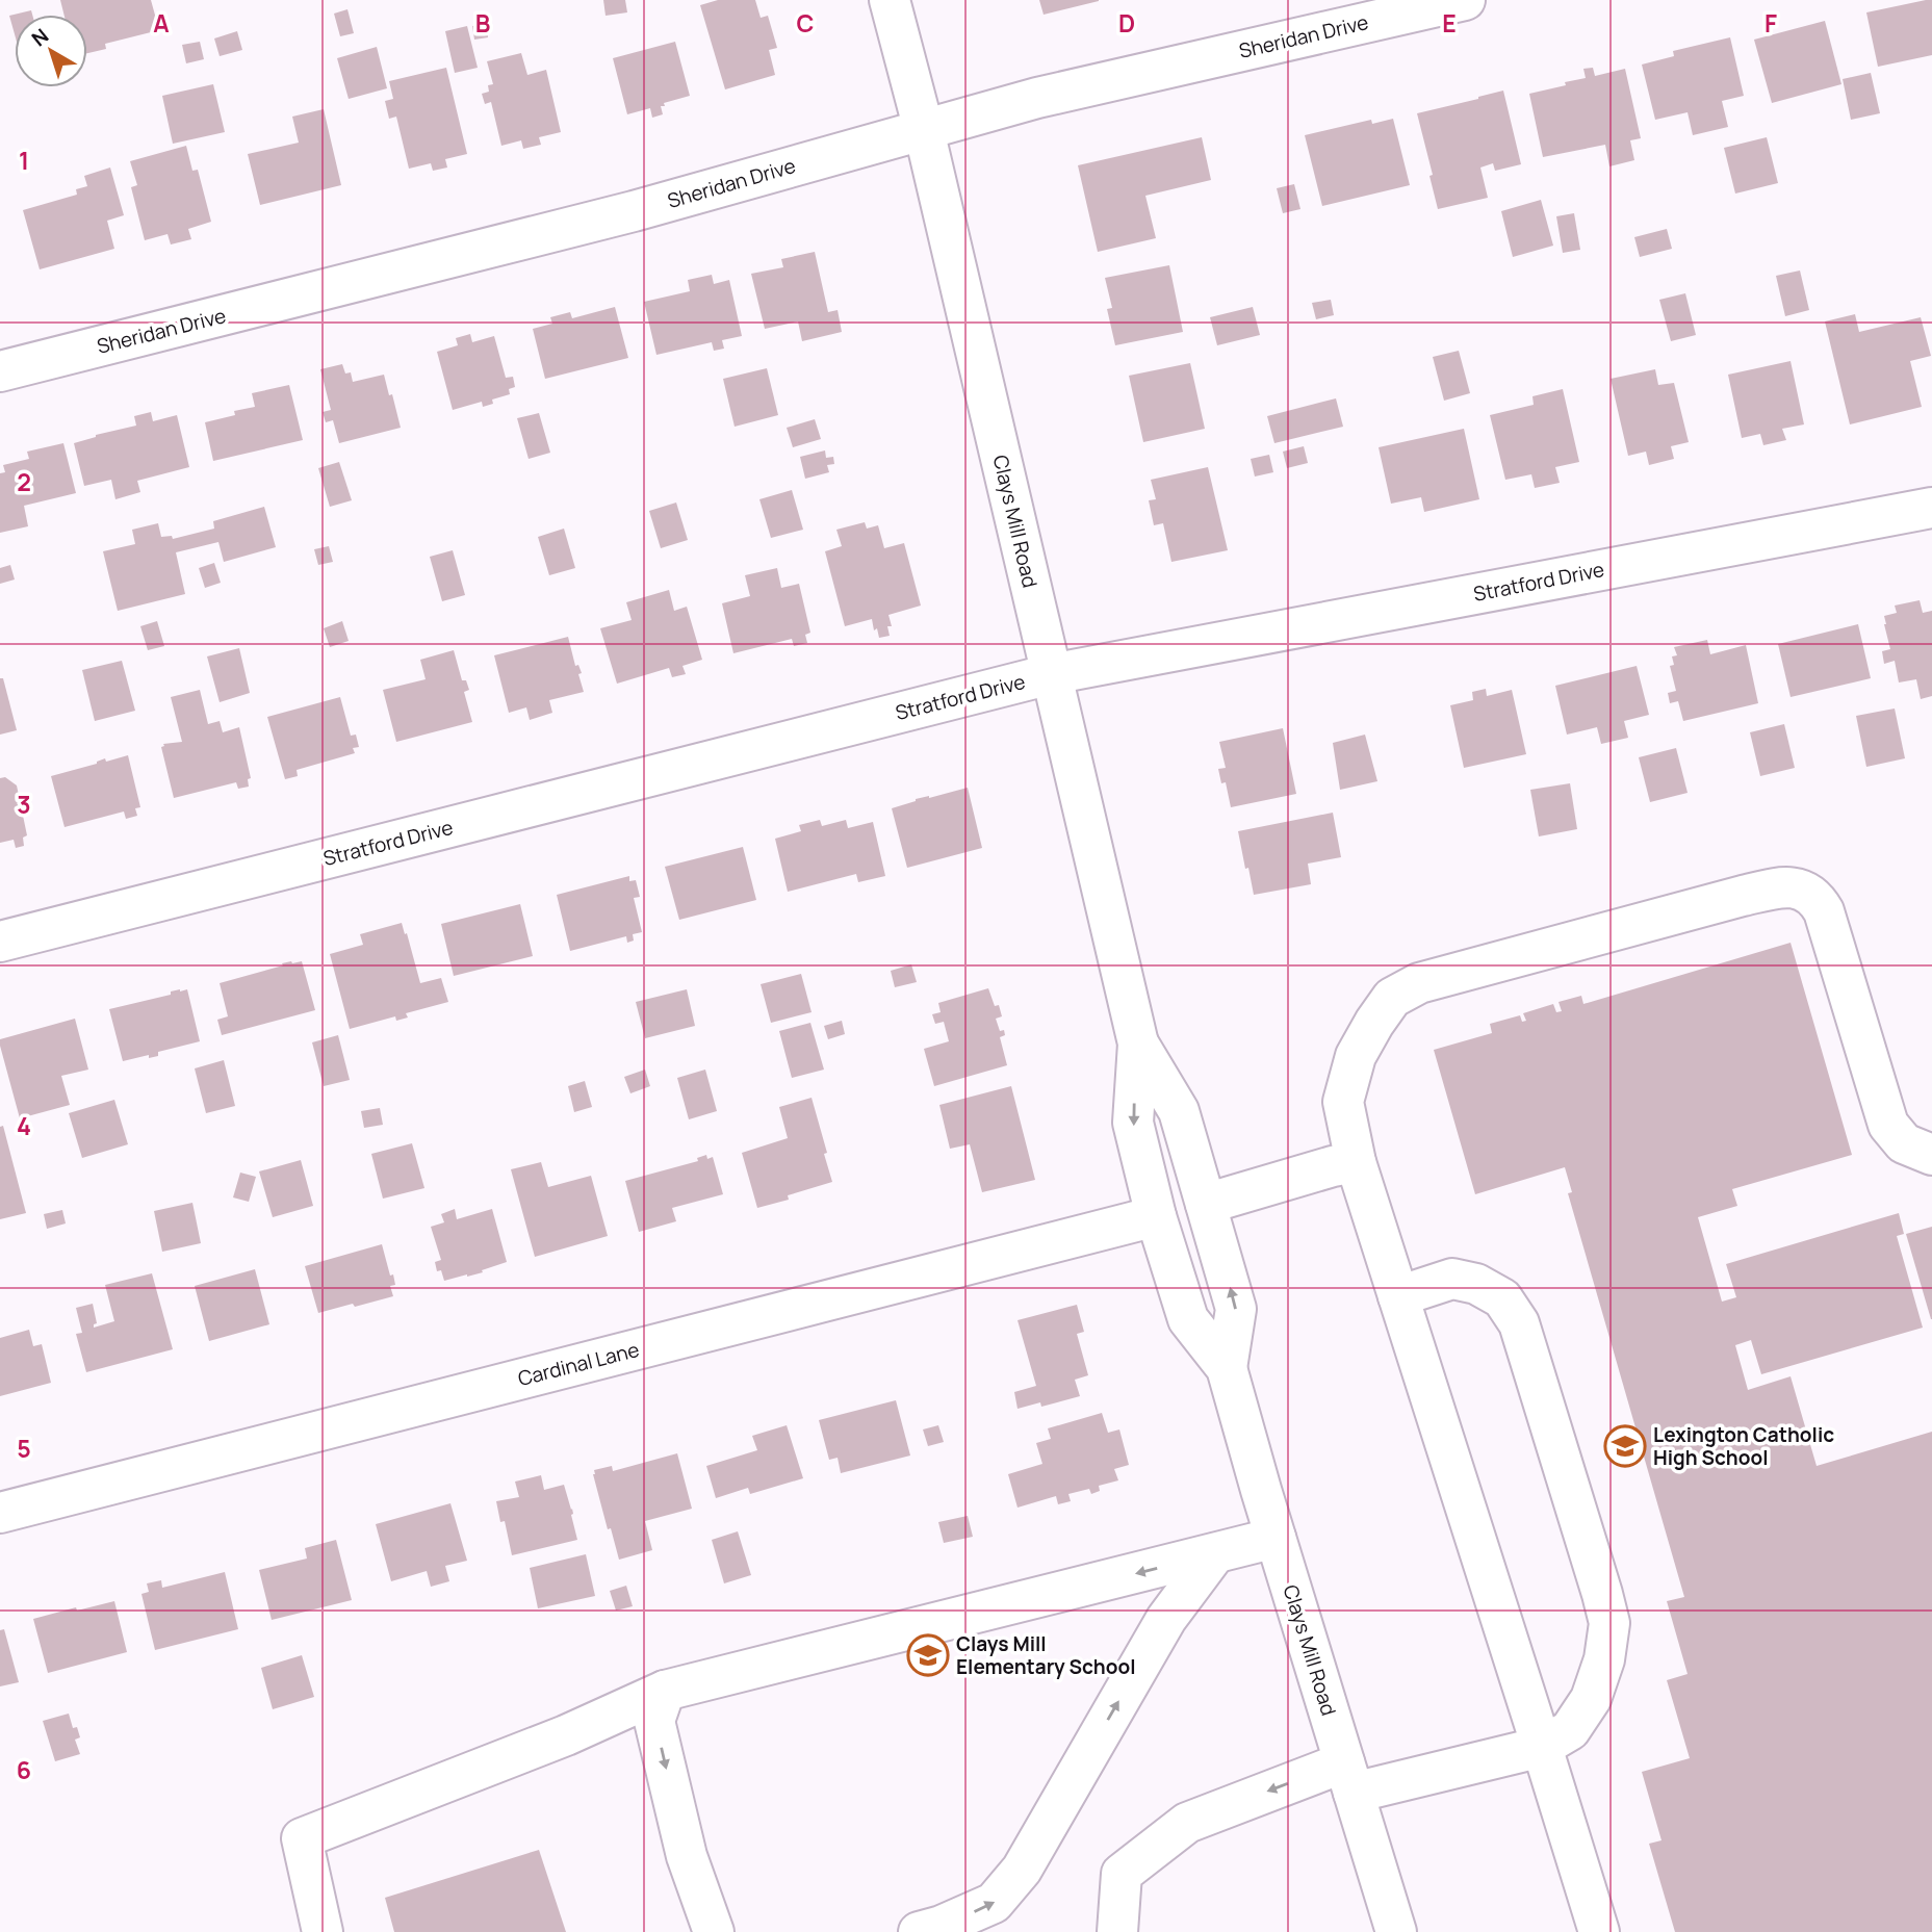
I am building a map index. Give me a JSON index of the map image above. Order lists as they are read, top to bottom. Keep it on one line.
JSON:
{"streets":{"street":["Sheridan Drive","Clays Mill Road","Stratford Drive","Cardinal Lane"]},"crossings":[["Sheridan Drive","Clays Mill Road"],["Clays Mill Road","Stratford Drive"],["Clays Mill Road","Cardinal Lane"]],"places":{"school or university":["Lexington Catholic High School","Clays Mill Elementary School"]},"north":"top left","grid":{"columns":["A","B","C","D","E","F"],"rows":["1","2","3","4","5","6"]}}
